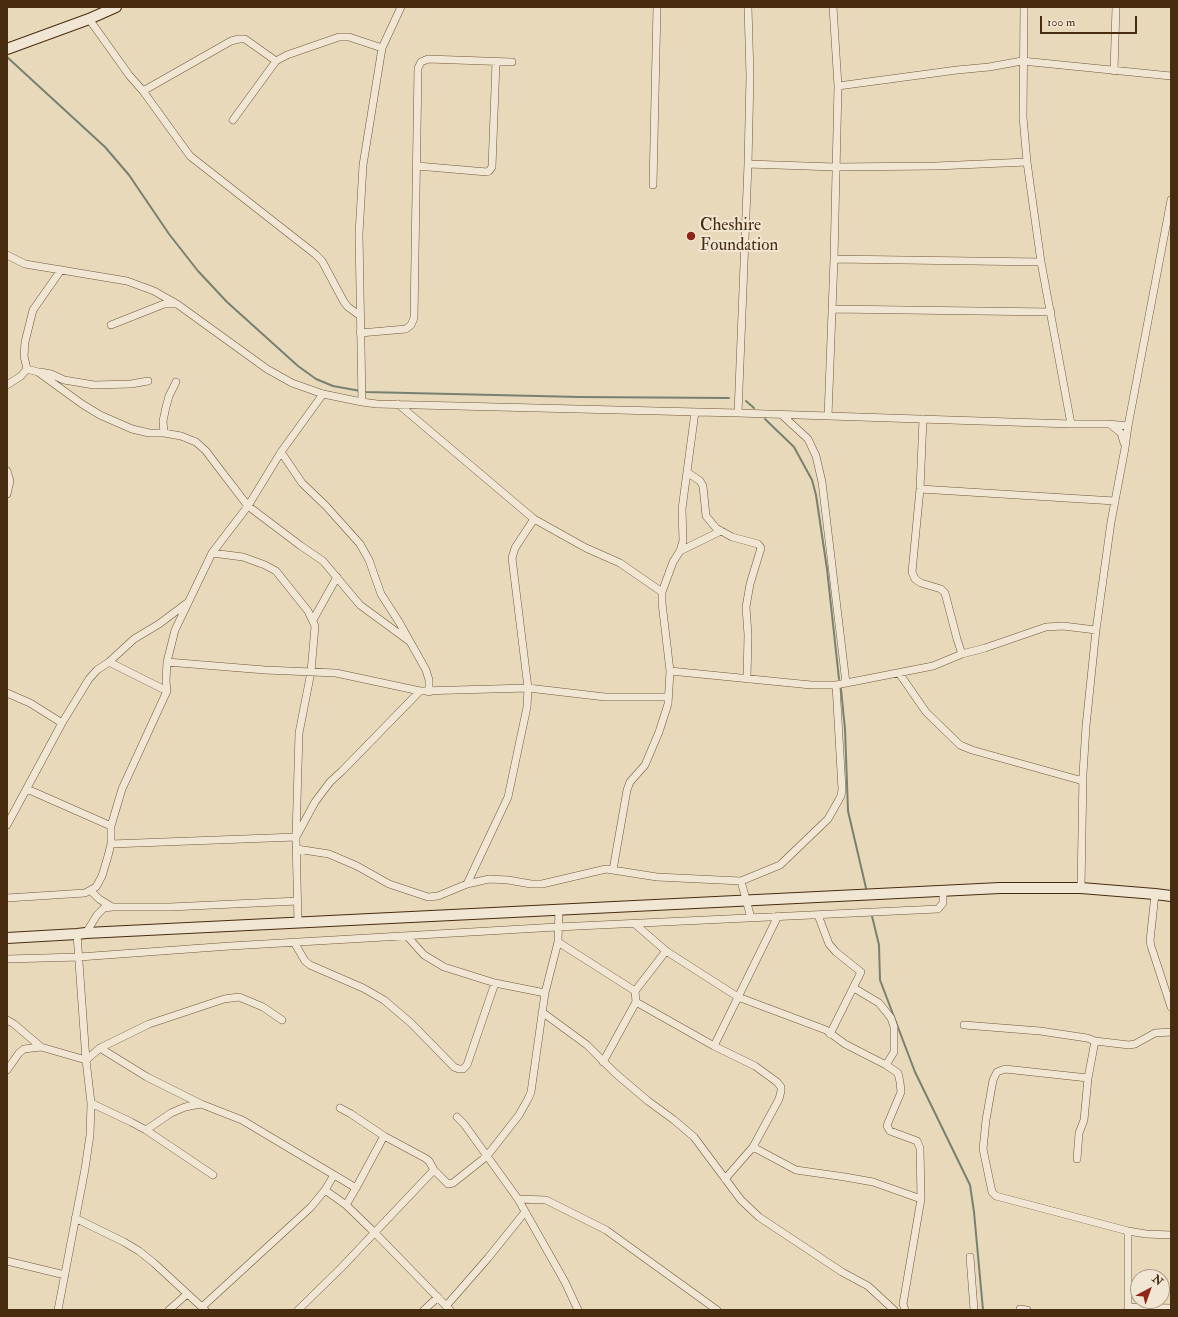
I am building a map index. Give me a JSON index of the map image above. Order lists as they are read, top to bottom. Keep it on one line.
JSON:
{"places":["Cheshire Foundation"],"scale_bar":"100 m","north":"top right"}
